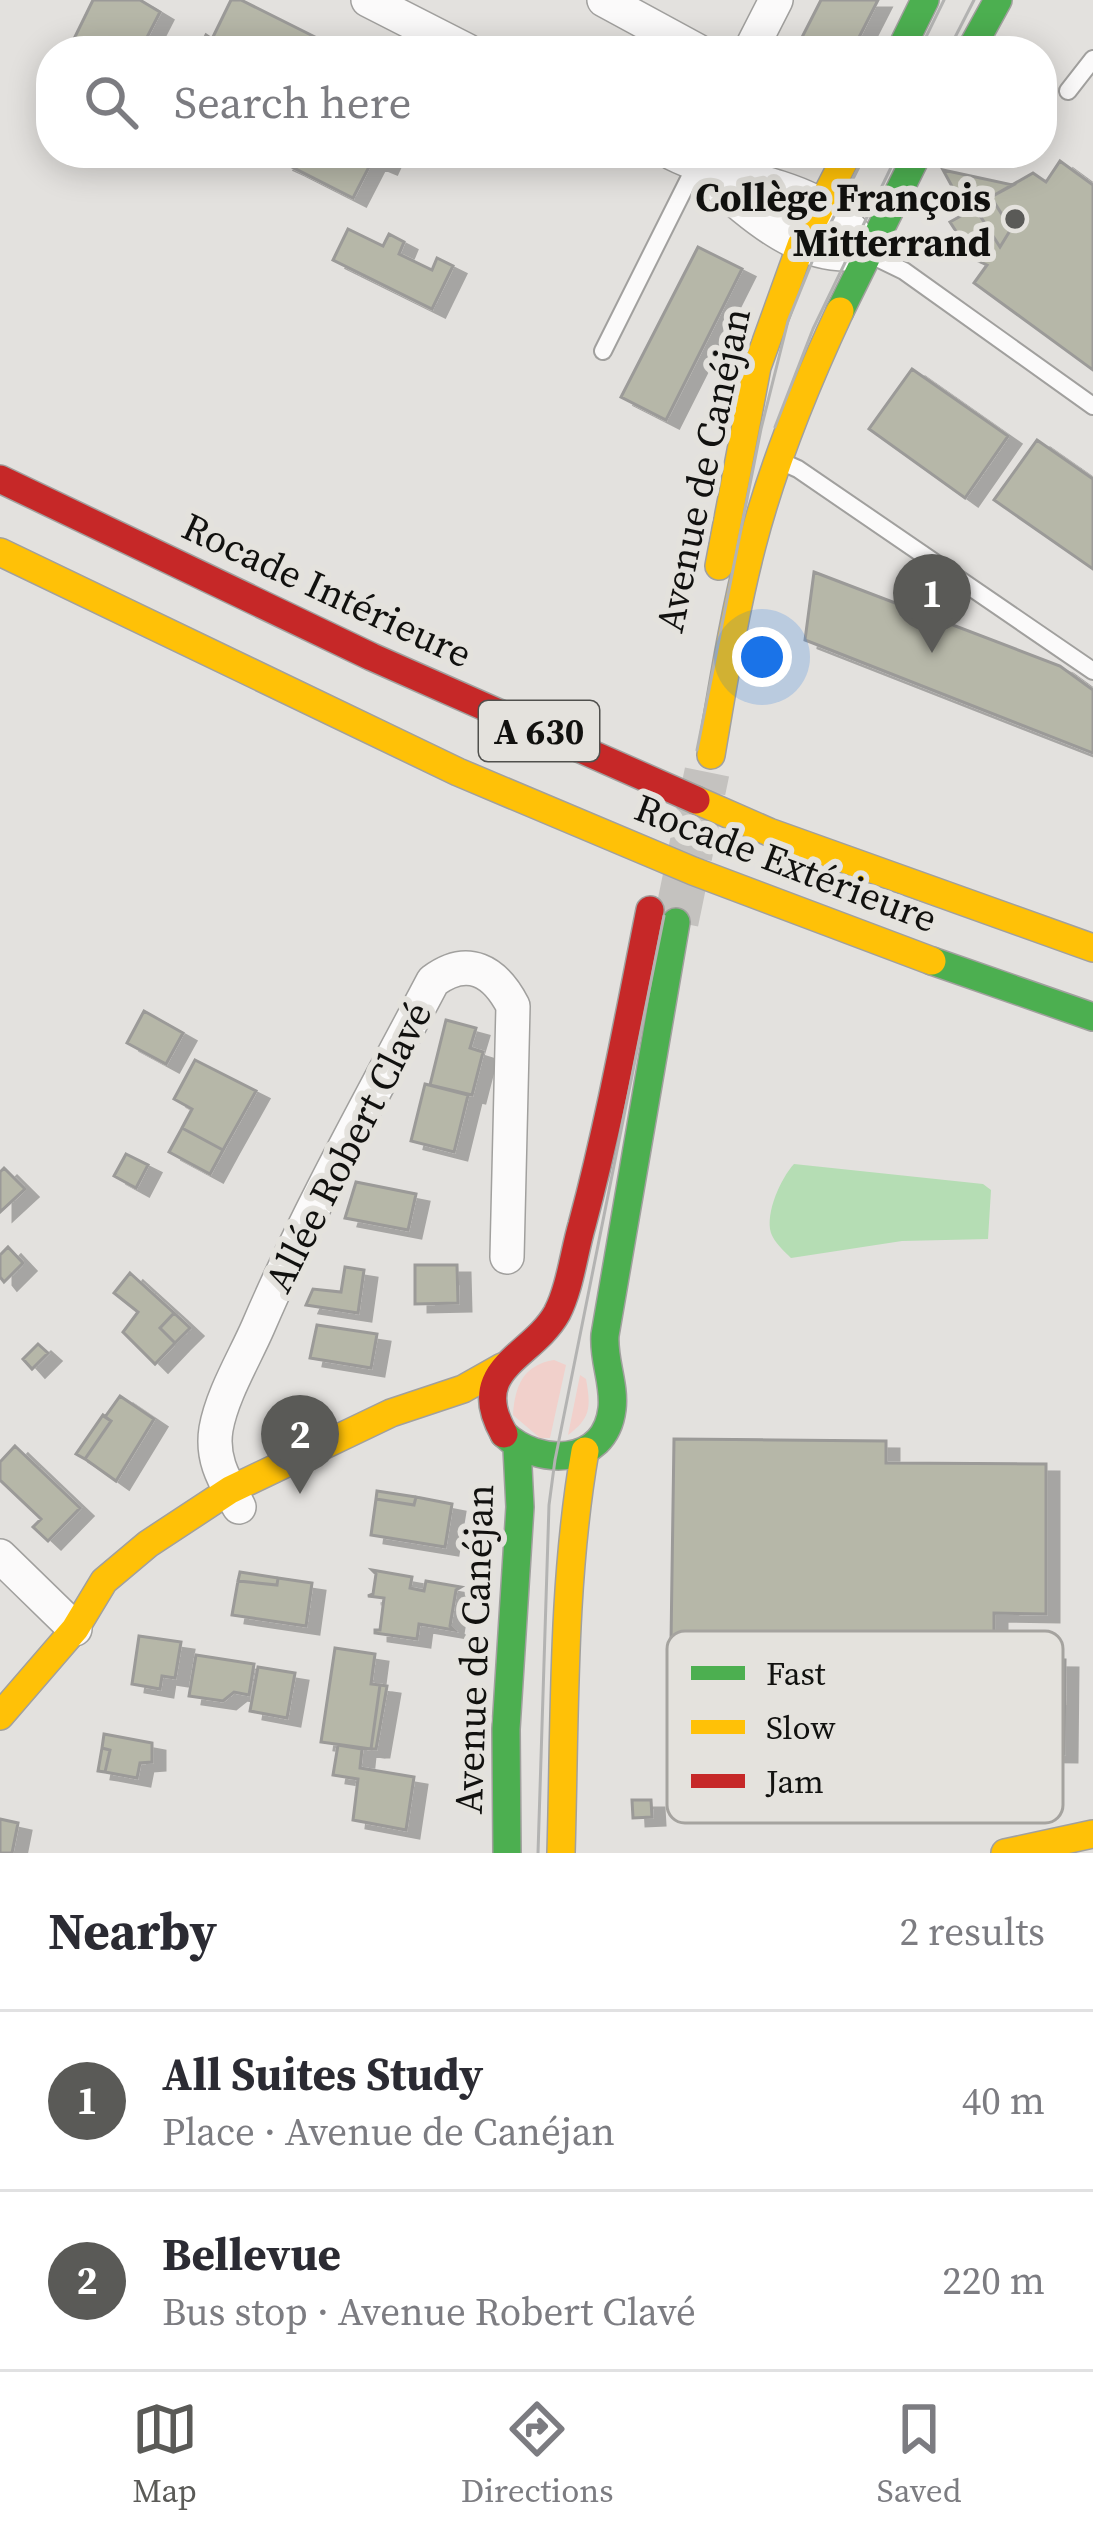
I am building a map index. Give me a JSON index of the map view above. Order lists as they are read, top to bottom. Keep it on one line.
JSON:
{"streets":{"main road":["Avenue de Canéjan","Rocade Intérieure","A 630","Rocade Extérieure"],"street":["Allée Robert Clavé"]},"places":["Collège François Mitterrand"],"legend":["Fast","Slow","Jam"],"page":{"search":"Search here","pins":["1","2"],"heading":["Nearby","2 results"],"list":[{"mark":"1","name":"All Suites Study","note":"Place · Avenue de Canéjan","value":"40 m"},{"mark":"2","name":"Bellevue","note":"Bus stop · Avenue Robert Clavé","value":"220 m"}],"nav":["Map","Directions","Saved"]}}
